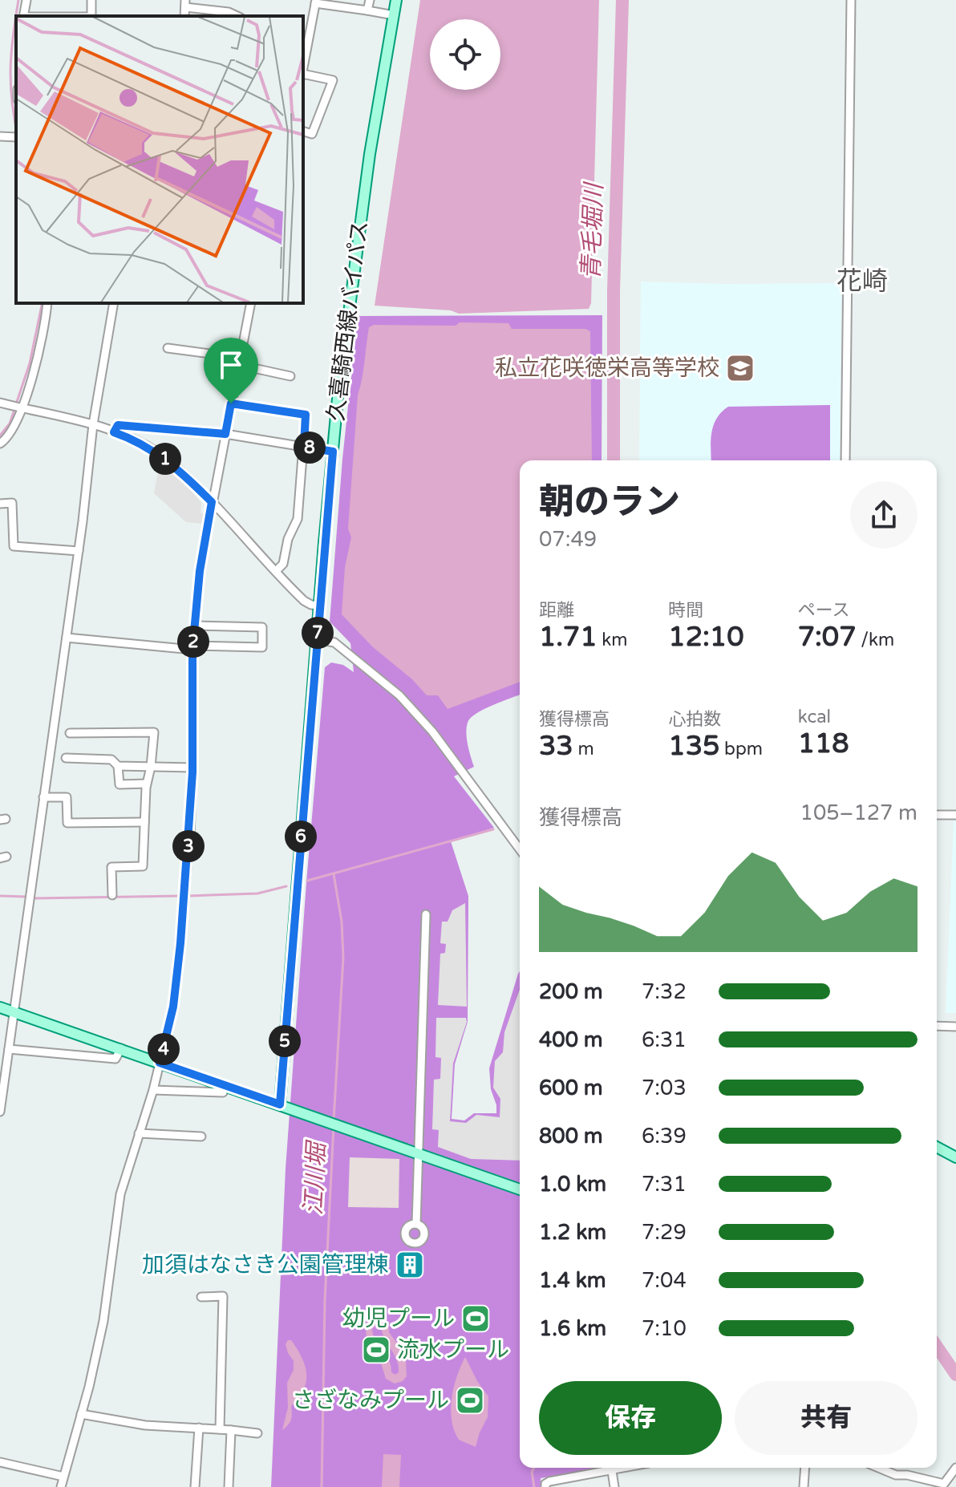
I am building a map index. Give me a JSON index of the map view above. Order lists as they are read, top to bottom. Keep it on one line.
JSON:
{"streets":{"main road":["久喜騎西線バイパス"]},"districts":["花崎"],"water":["青毛堀川","江川堀"],"places":{"school or university":["私立花咲徳栄高等学校"],"building":["加須はなさき公園管理棟"],"sports":["幼児プール","流水プール","さざなみプール"]},"page":{"pins":["8","1","7","2","6","3","5","4"],"heading":["朝のラン","07:49"],"stats":[["距離","1.71 km"],["時間","12:10"],["ペース","7:07 /km"],["獲得標高","33 m"],["心拍数","135 bpm"],["kcal","118"]],"chart":["獲得標高","105–127 m"],"list":[{"name":"200 m","note":"7:32"},{"name":"400 m","note":"6:31"},{"name":"600 m","note":"7:03"},{"name":"800 m","note":"6:39"},{"name":"1.0 km","note":"7:31"},{"name":"1.2 km","note":"7:29"},{"name":"1.4 km","note":"7:04"},{"name":"1.6 km","note":"7:10"}],"buttons":["保存","共有"]}}
